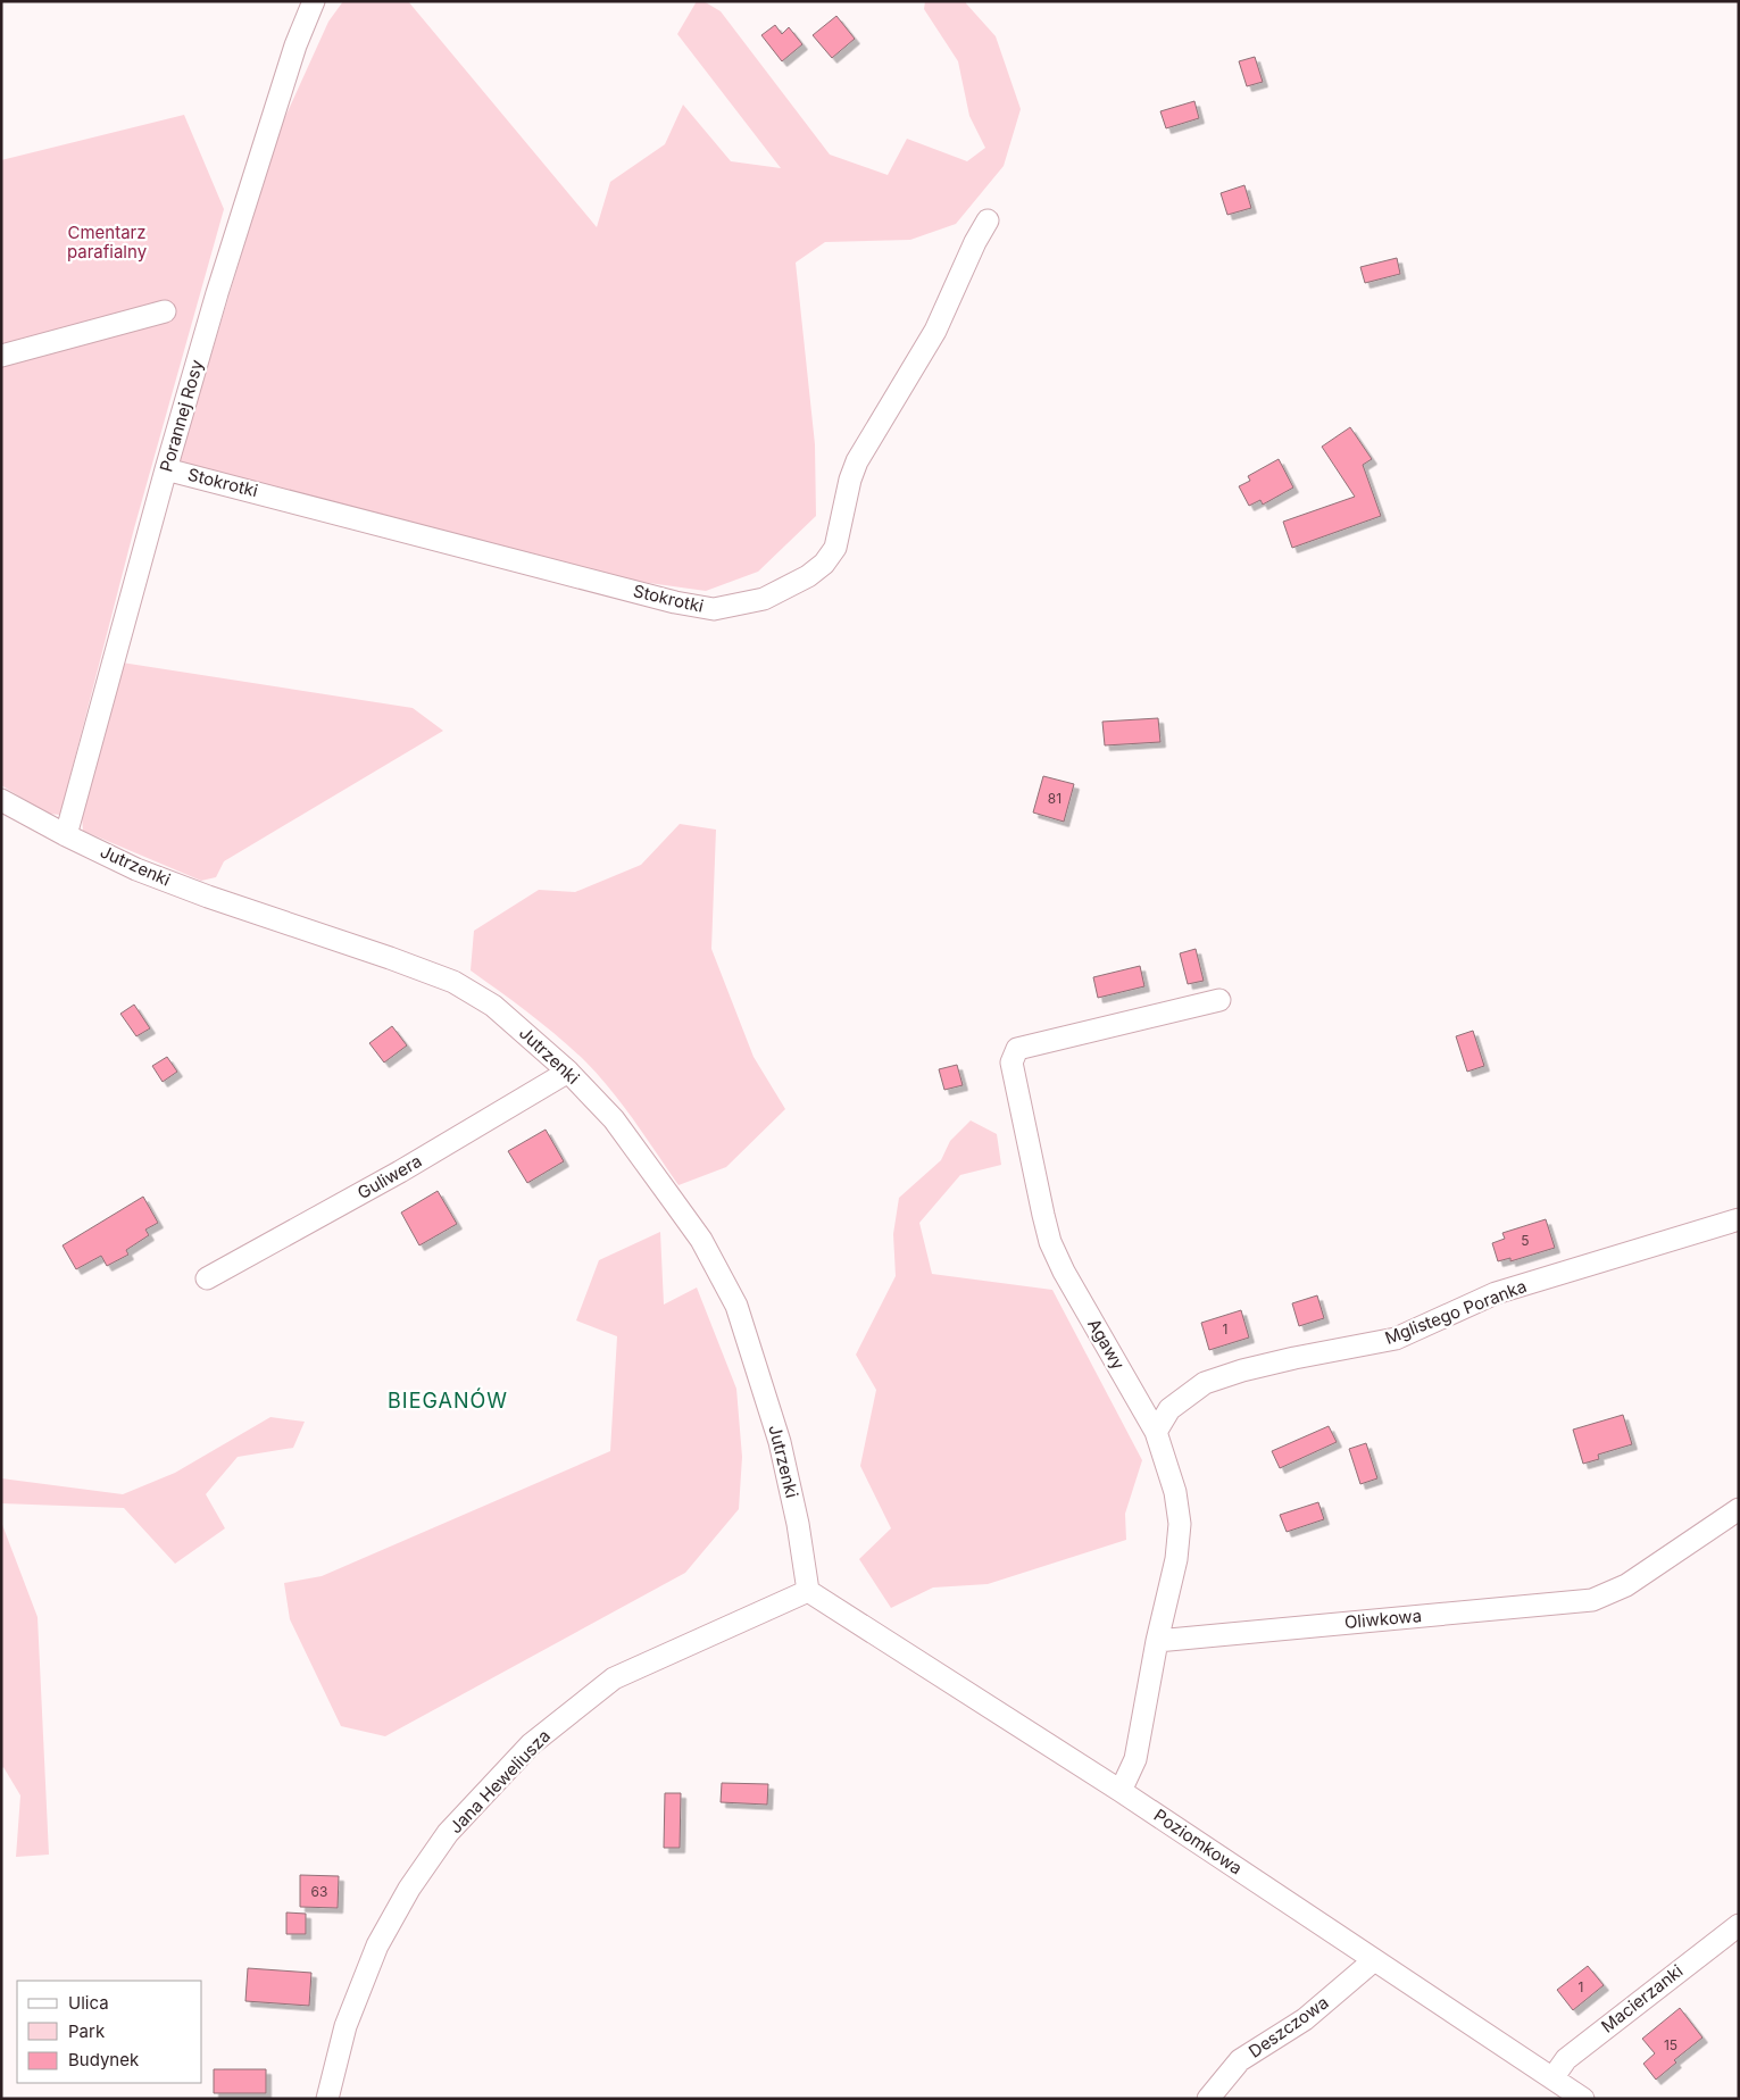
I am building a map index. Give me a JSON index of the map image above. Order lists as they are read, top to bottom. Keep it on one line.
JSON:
{"streets":{"street":["Porannej Rosy","Stokrotki","Jutrzenki","Guliwera","Mglistego Poranka","Agawy","Oliwkowa","Jana Heweliusza","Poziomkowa","Macierzanki","Deszczowa"]},"crossings":[["Porannej Rosy","Stokrotki"],["Porannej Rosy","Jutrzenki"],["Jutrzenki","Guliwera"],["Jutrzenki","Jana Heweliusza"],["Jutrzenki","Poziomkowa"],["Mglistego Poranka","Agawy"],["Agawy","Oliwkowa"],["Jana Heweliusza","Poziomkowa"],["Poziomkowa","Macierzanki"],["Poziomkowa","Deszczowa"]],"districts":["BIEGANÓW"],"parks":["Cmentarz parafialny"],"house_numbers":["81","5","1","63","1","15"],"legend":["Ulica","Park","Budynek"]}
